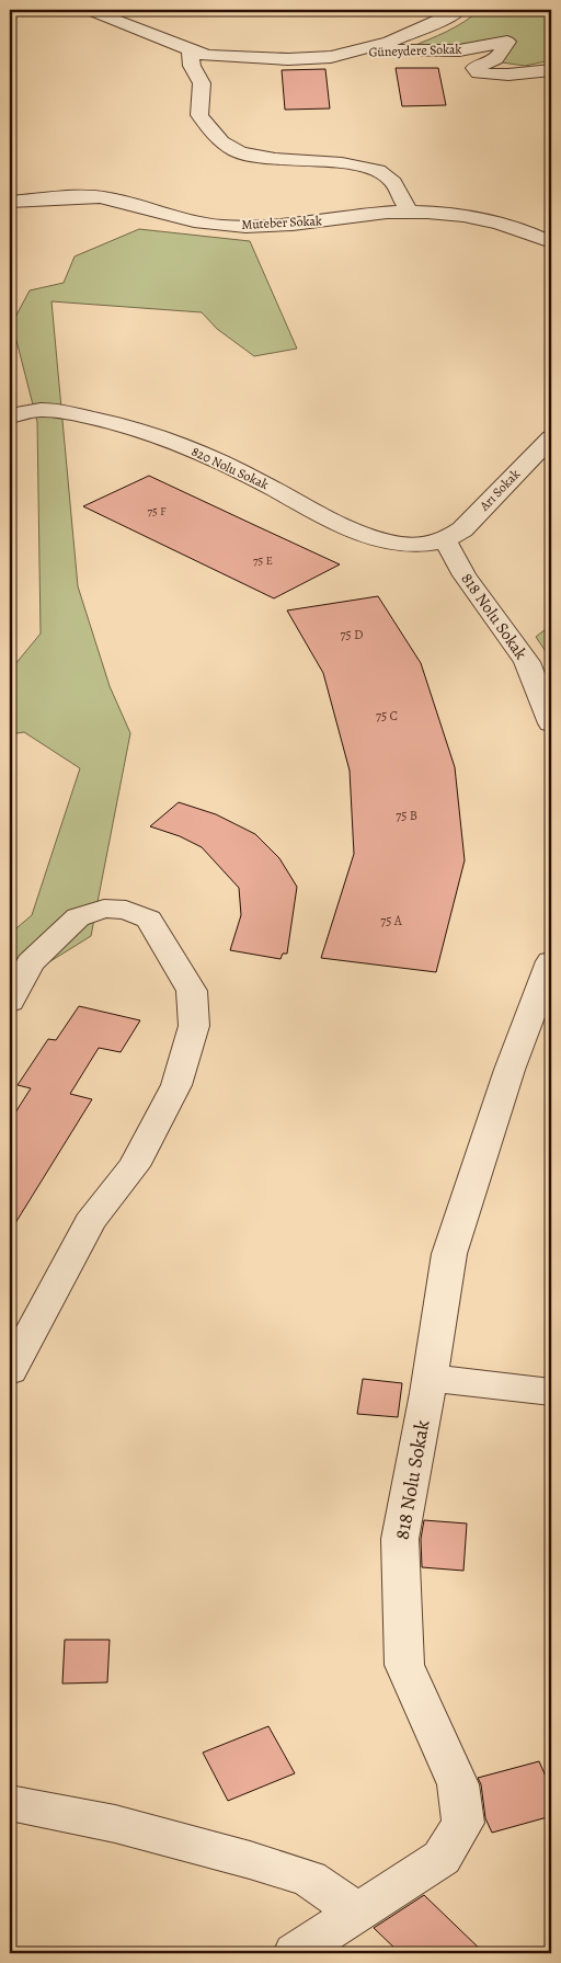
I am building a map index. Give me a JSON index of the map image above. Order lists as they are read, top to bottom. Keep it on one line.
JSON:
{"streets":{"street":["Güneydere Sokak","Muteber Sokak","820 Nolu Sokak","Arı Sokak","818 Nolu Sokak"]},"crossings":[["820 Nolu Sokak","Arı Sokak"],["820 Nolu Sokak","818 Nolu Sokak"],["Arı Sokak","818 Nolu Sokak"]],"house_numbers":["75 F","75 E","75 D","75 C","75 B","75 A"]}
